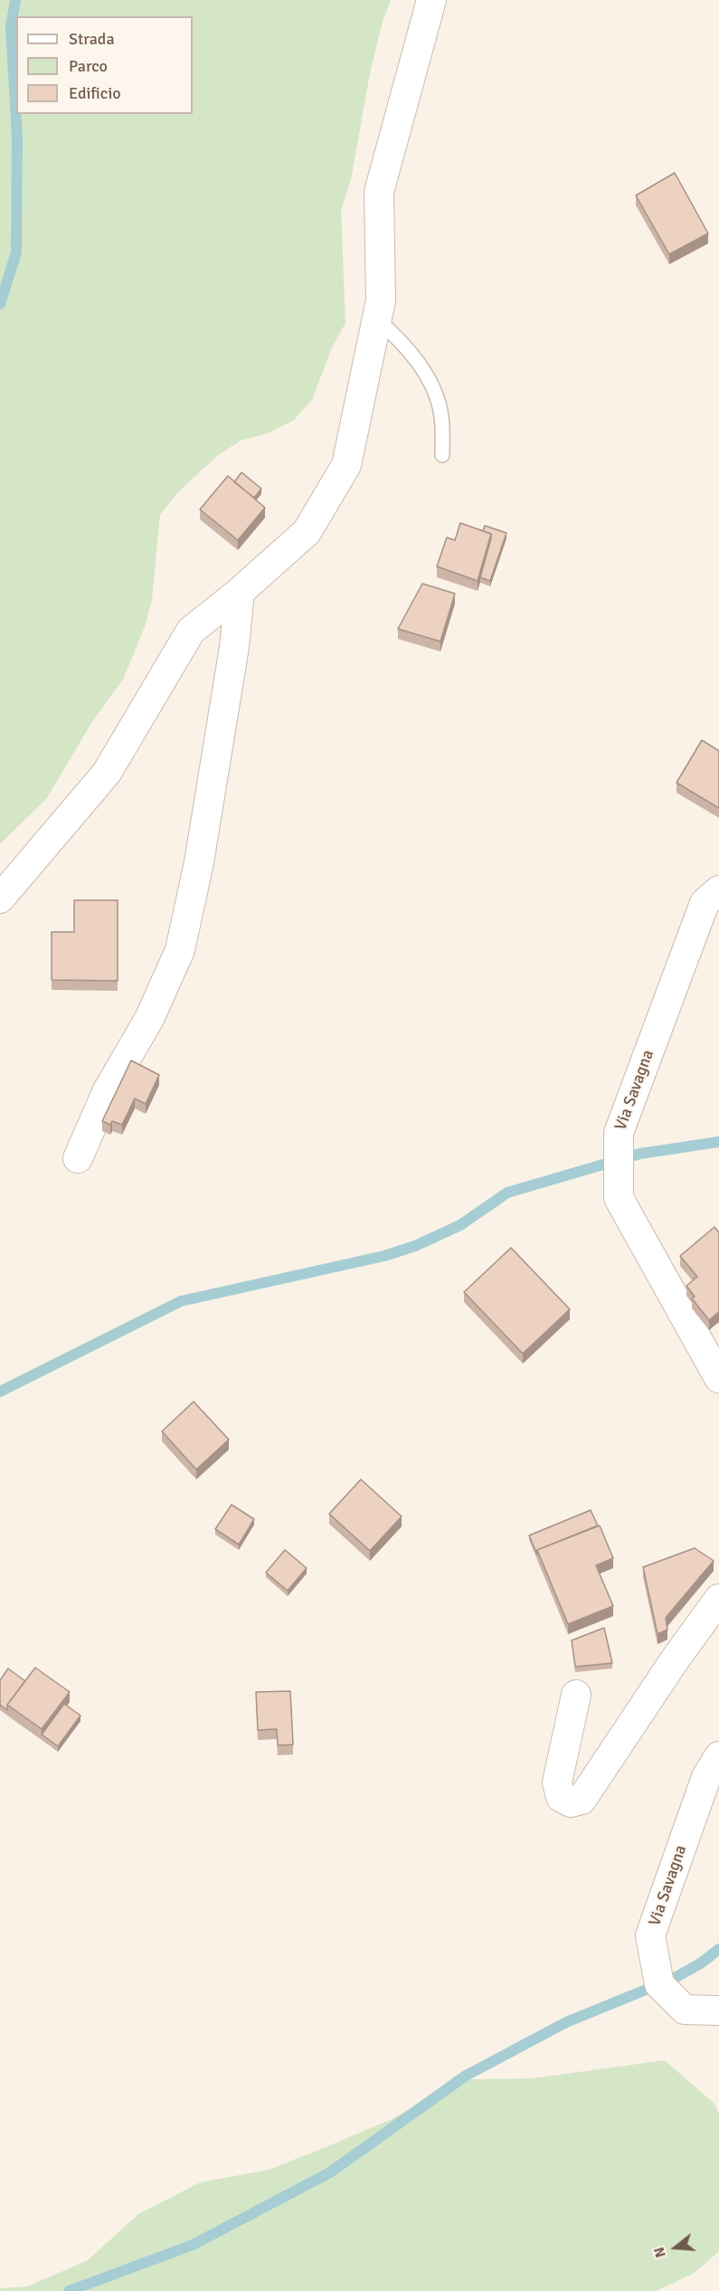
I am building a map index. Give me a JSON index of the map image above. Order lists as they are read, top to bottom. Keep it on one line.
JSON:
{"streets":{"street":["Via Savagna"]},"legend":["Strada","Parco","Edificio"],"north":"left"}
